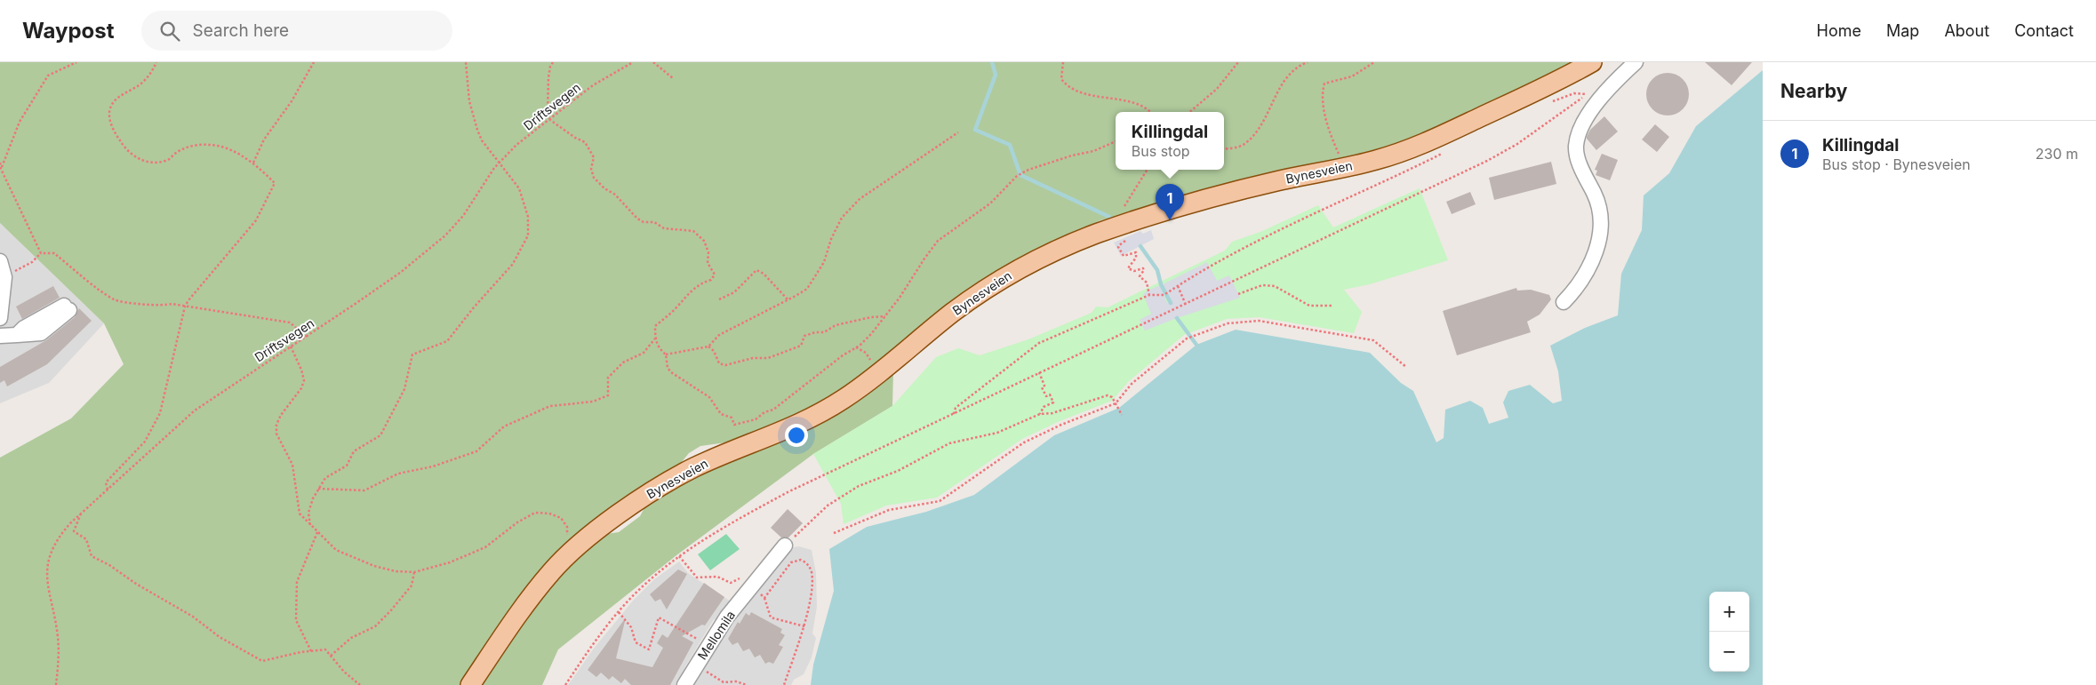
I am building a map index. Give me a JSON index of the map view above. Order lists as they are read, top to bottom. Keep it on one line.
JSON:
{"streets":{"main road":["Bynesveien"],"street":["Mellomila"],"path":["Driftsvegen"]},"page":{"header":"Waypost","search":"Search here","nav":["Home","Map","About","Contact"],"heading":"Nearby","popup":["Killingdal","Bus stop"],"list":[{"mark":"1","name":"Killingdal","note":"Bus stop · Bynesveien","value":"230 m"}],"pins":"1","map_buttons":["+","−"]}}
